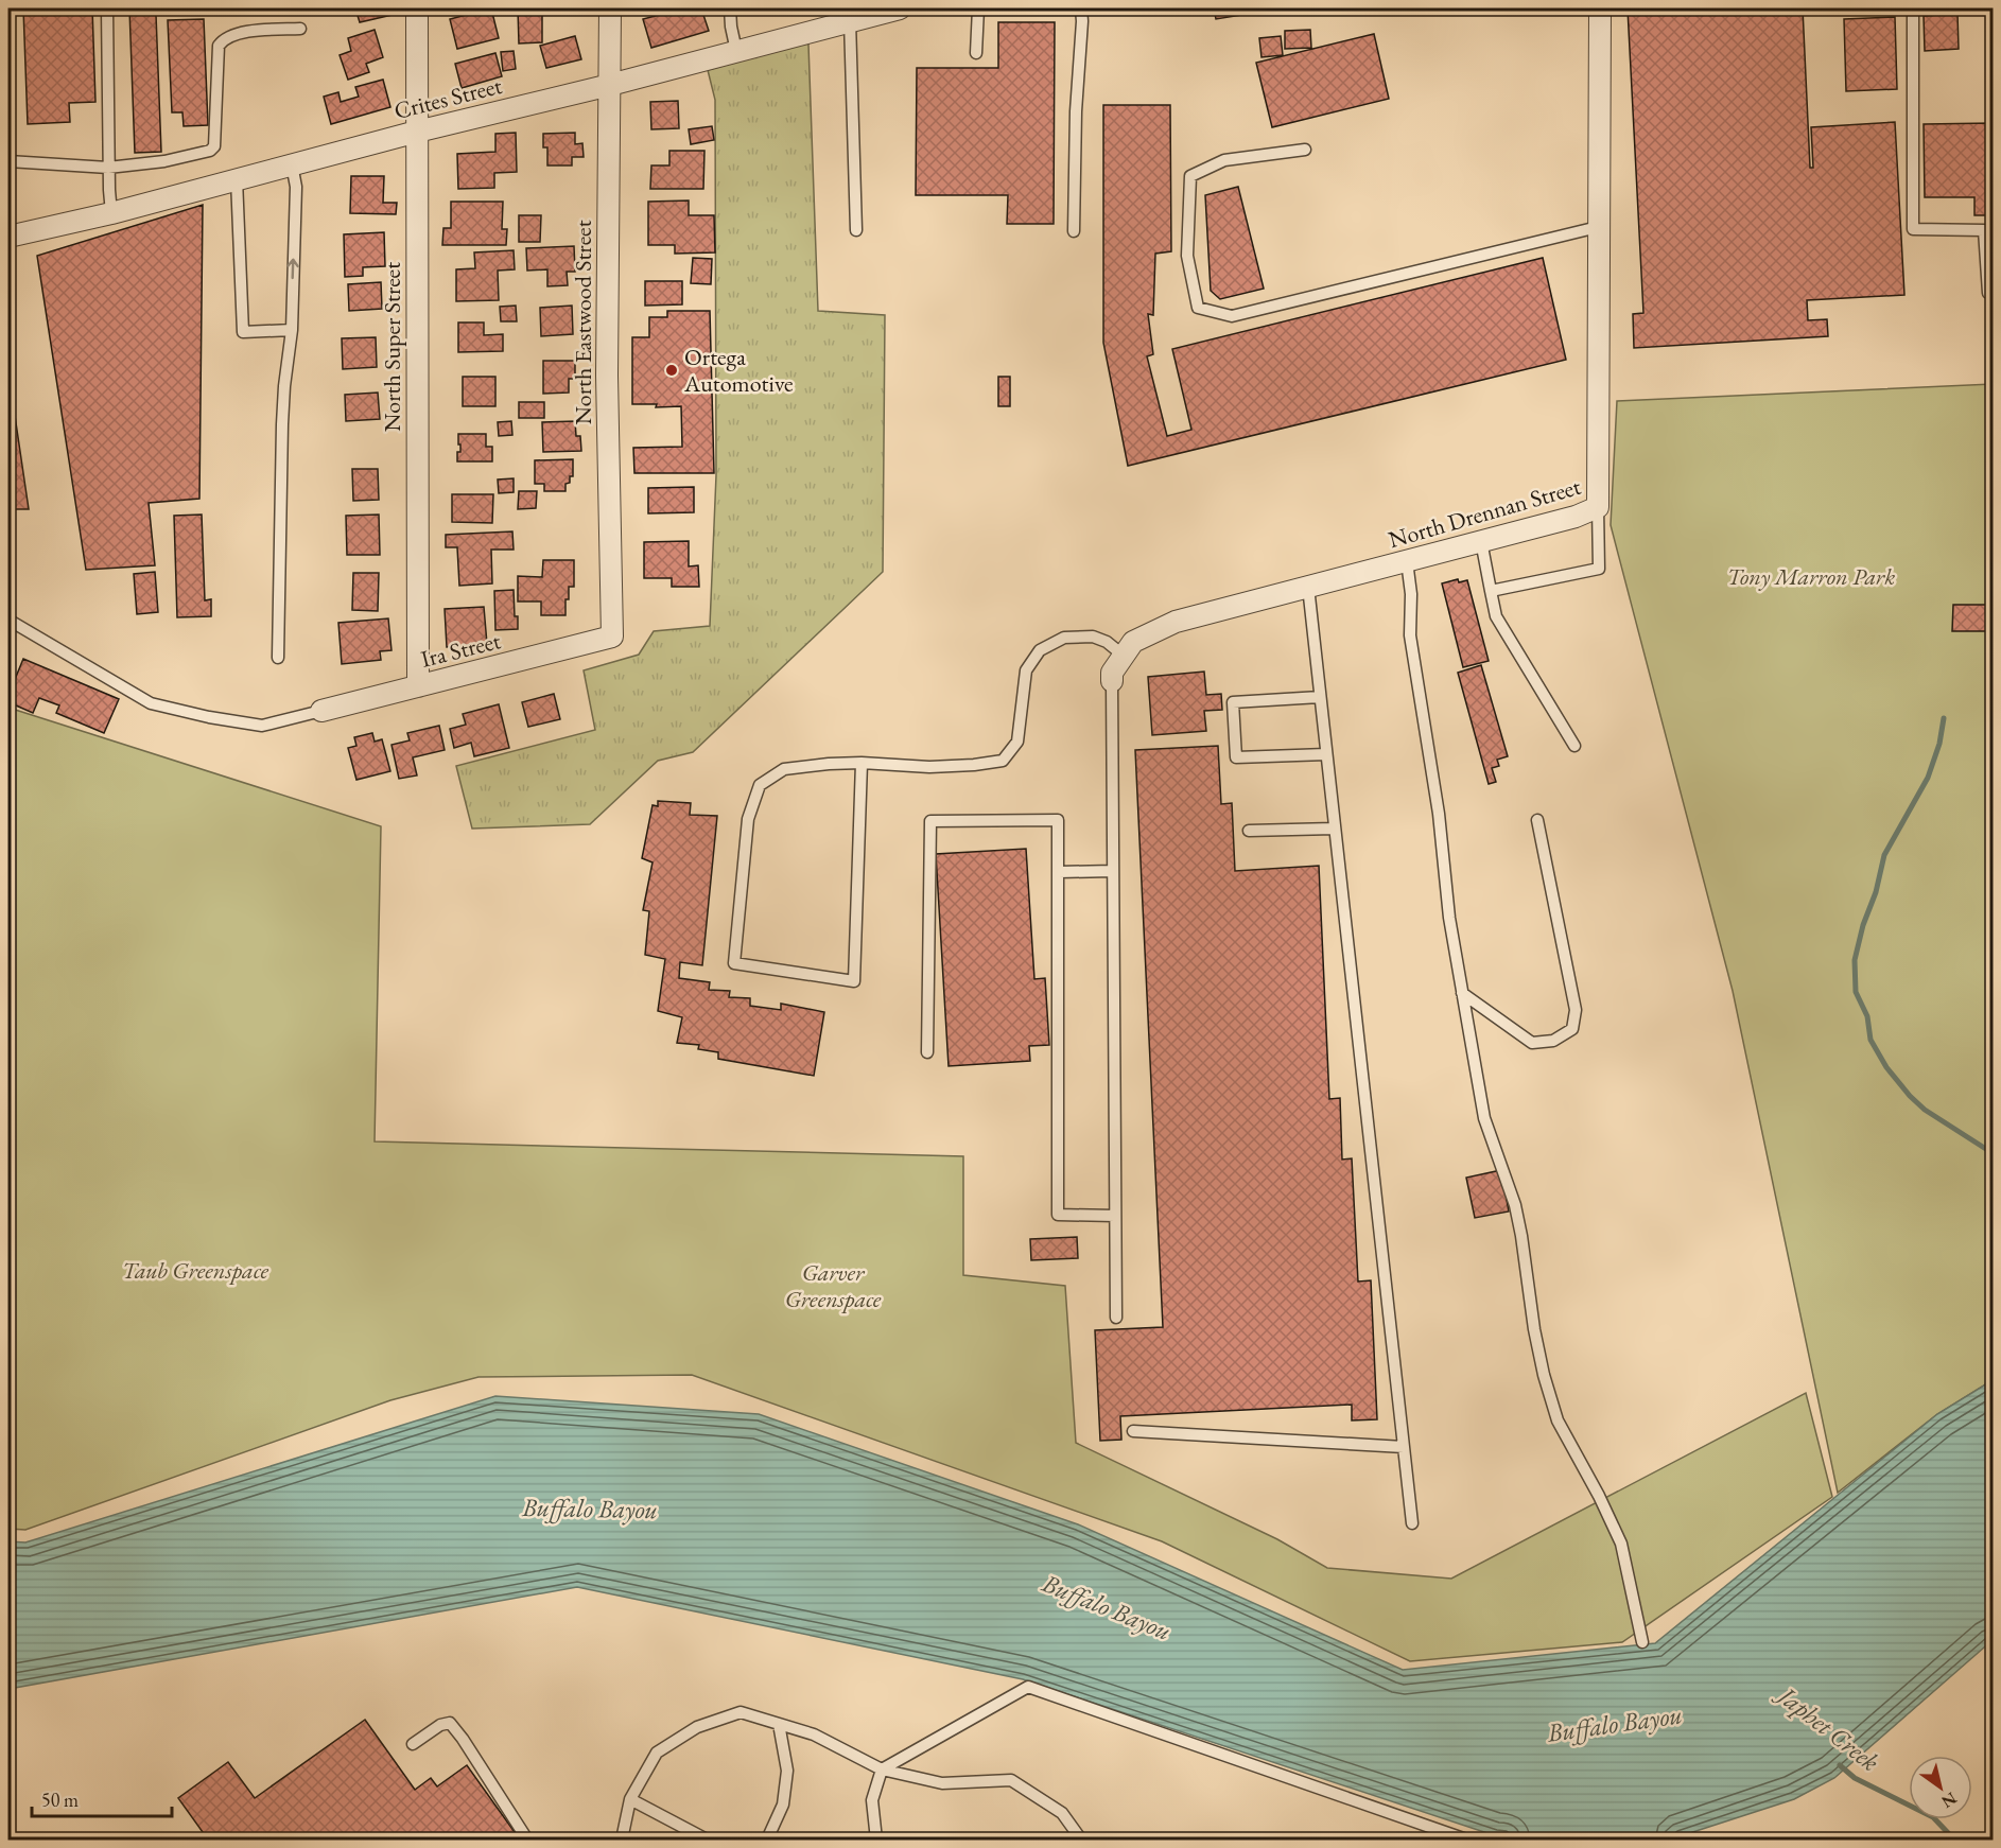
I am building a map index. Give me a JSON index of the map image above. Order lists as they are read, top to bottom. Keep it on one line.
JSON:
{"streets":{"street":["Crites Street","North Eastwood Street","North Super Street","North Drennan Street","Ira Street"]},"crossings":[["Crites Street","North Eastwood Street"],["Crites Street","North Super Street"],["North Eastwood Street","Ira Street"],["North Super Street","Ira Street"]],"water":["Buffalo Bayou","Japhet Creek"],"parks":["Tony Marron Park","Taub Greenspace","Garver Greenspace"],"places":["Ortega Automotive"],"scale_bar":"50 m","north":"bottom right"}
